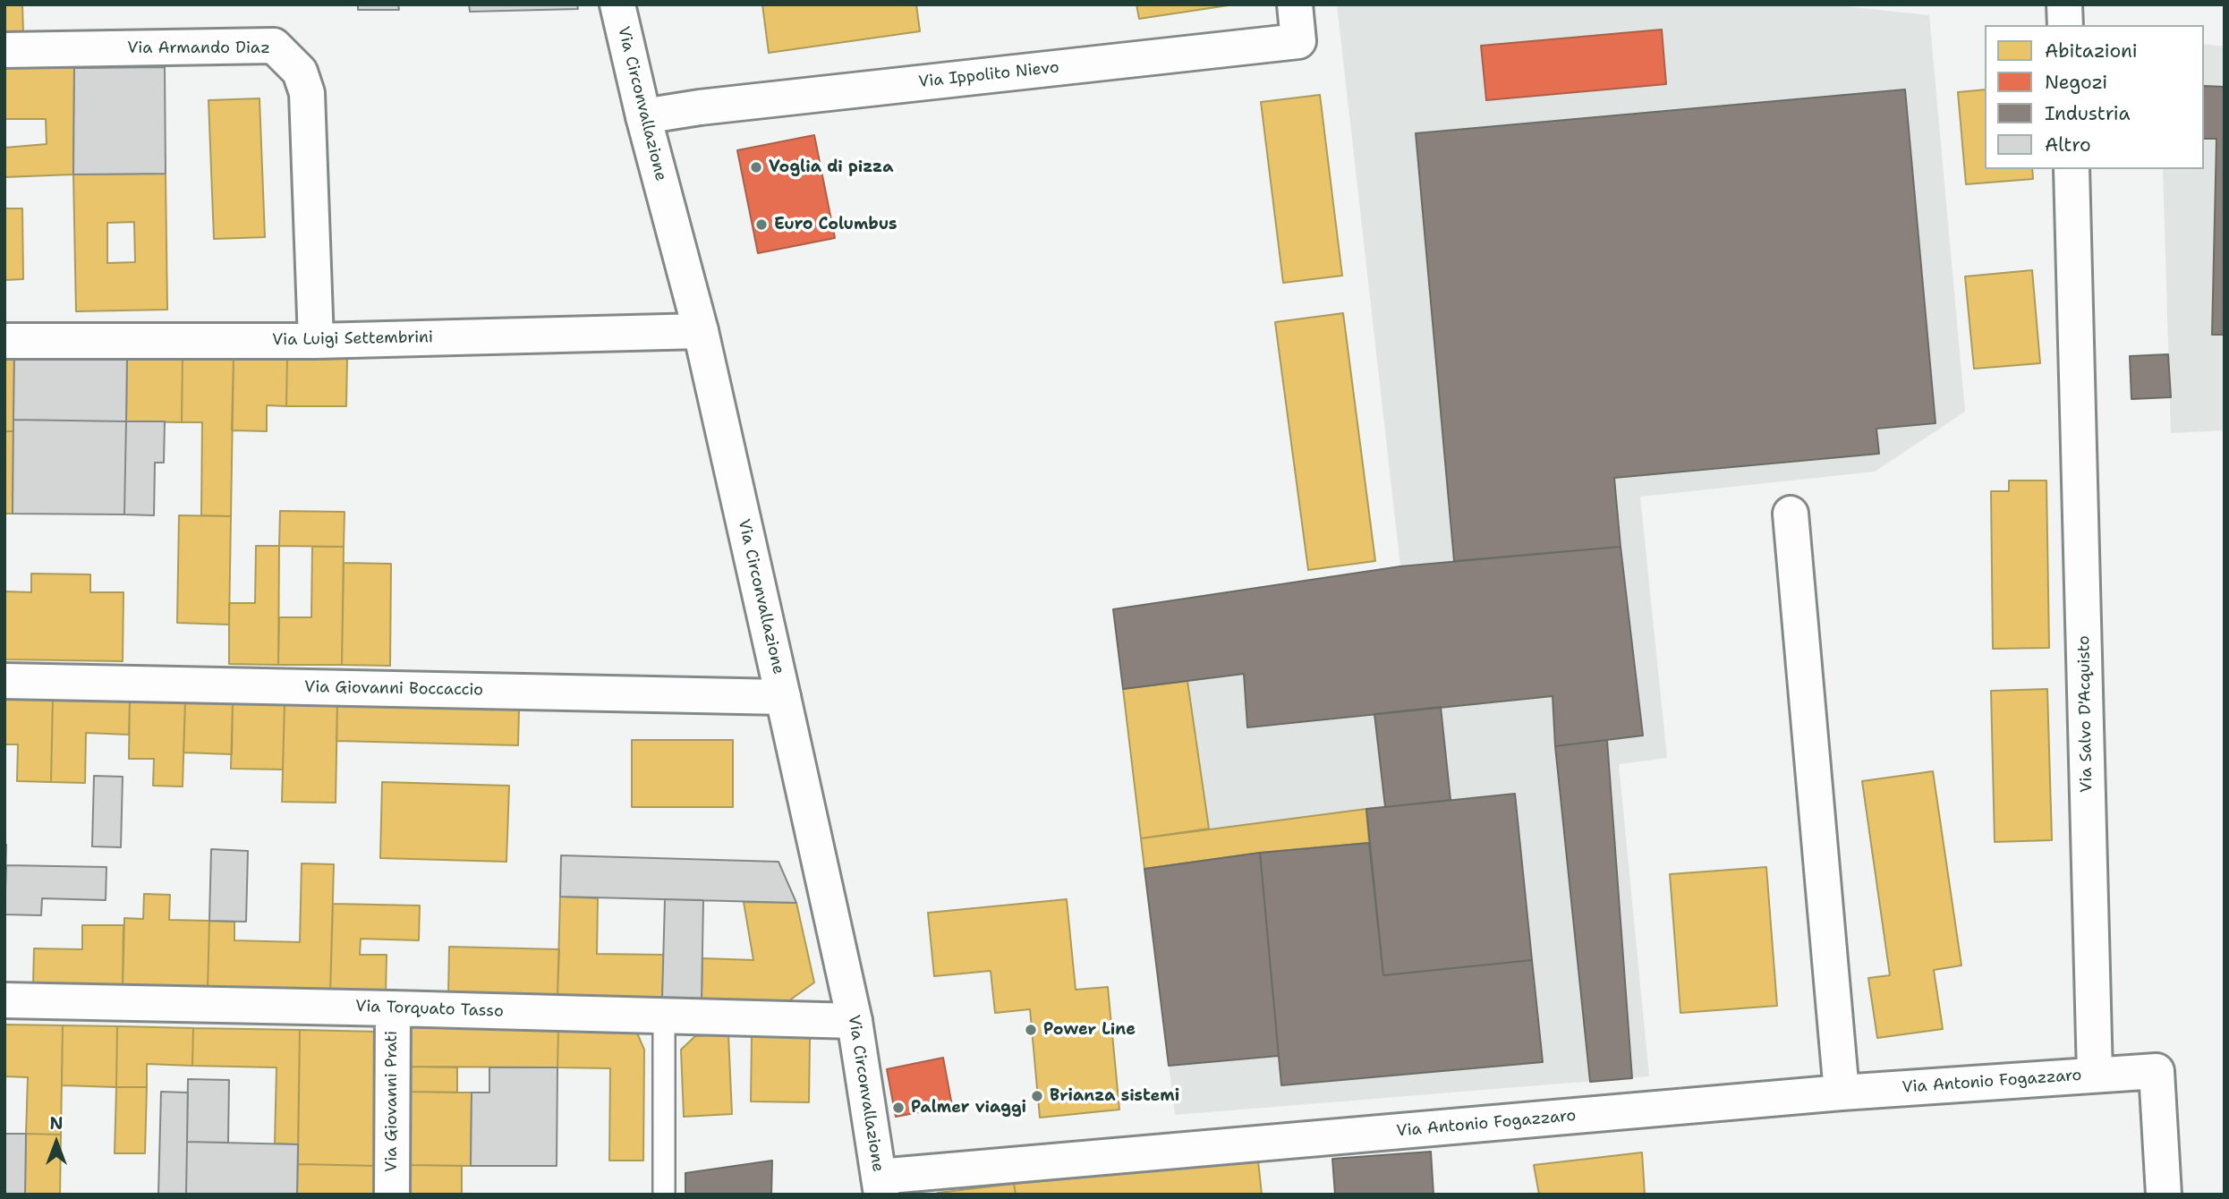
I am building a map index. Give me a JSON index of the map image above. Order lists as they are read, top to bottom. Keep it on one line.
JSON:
{"streets":{"street":["Via Armando Diaz","Via Ippolito Nievo","Via Circonvallazione","Via Luigi Settembrini","Via Giovanni Boccaccio","Via Salvo D'Acquisto","Via Torquato Tasso","Via Antonio Fogazzaro","Via Giovanni Prati"]},"crossings":[["Via Armando Diaz","Via Luigi Settembrini"],["Via Ippolito Nievo","Via Circonvallazione"],["Via Circonvallazione","Via Luigi Settembrini"],["Via Circonvallazione","Via Giovanni Boccaccio"],["Via Circonvallazione","Via Torquato Tasso"],["Via Circonvallazione","Via Antonio Fogazzaro"],["Via Salvo D'Acquisto","Via Antonio Fogazzaro"],["Via Torquato Tasso","Via Giovanni Prati"]],"places":["Voglia di pizza","Euro Columbus","Power Line","Brianza sistemi","Palmer viaggi"],"legend":["Abitazioni","Negozi","Industria","Altro"],"north":"top"}
